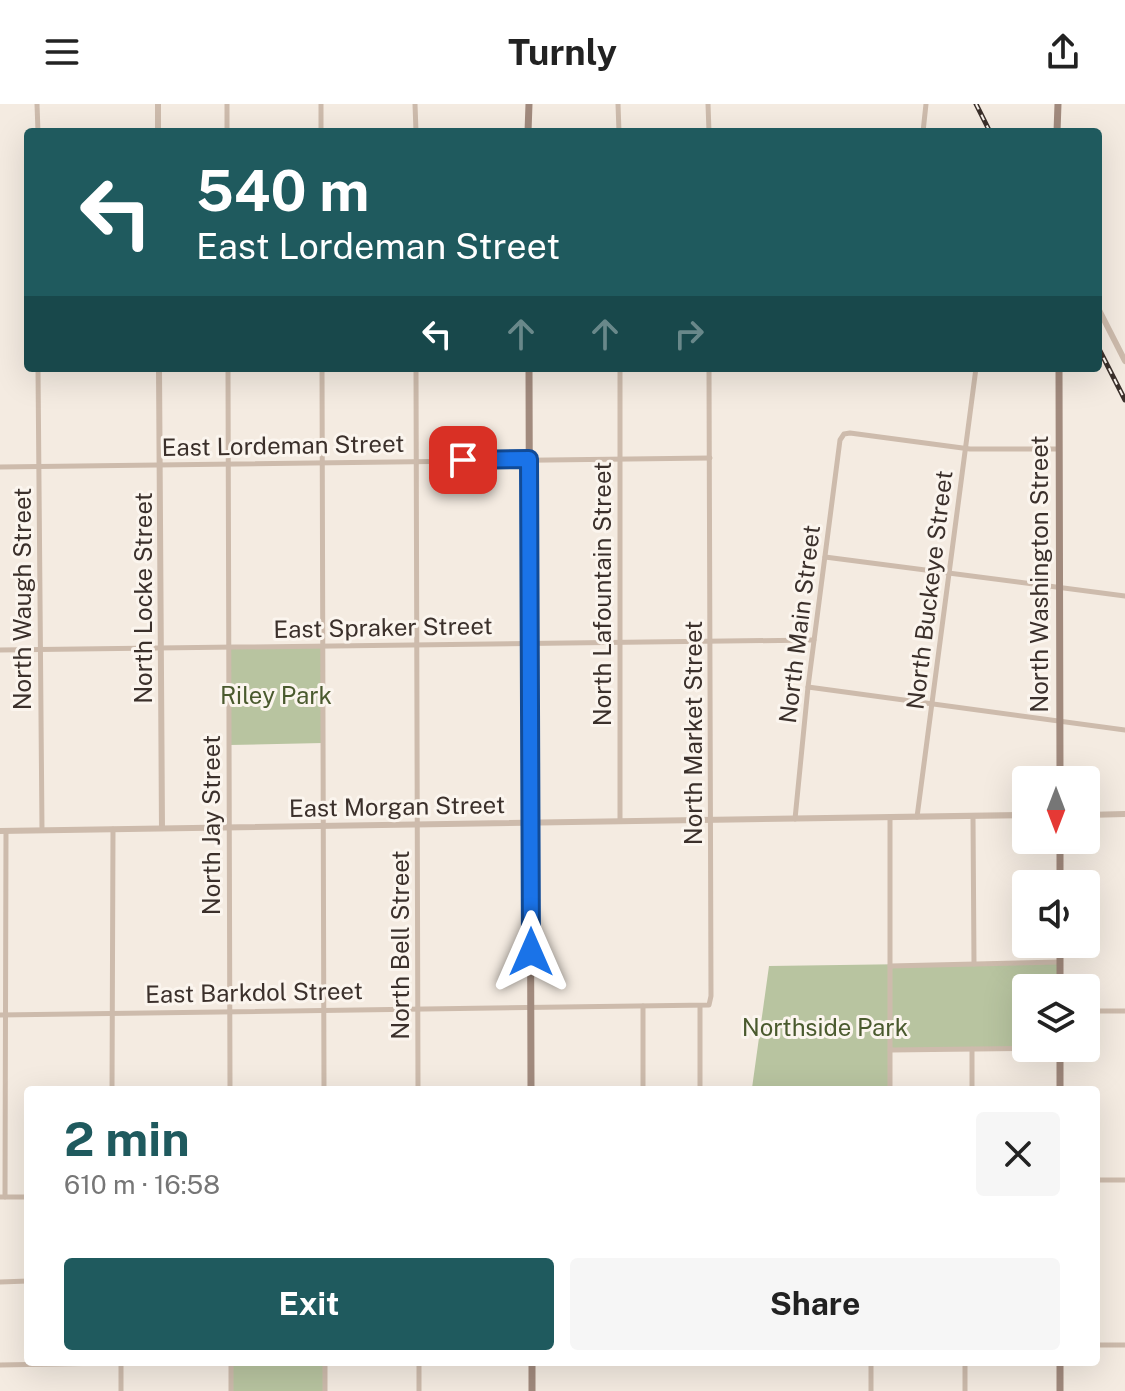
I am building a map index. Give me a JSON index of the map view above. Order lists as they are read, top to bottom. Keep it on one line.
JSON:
{"streets":{"main road":["North Washington Street"],"street":["East Lordeman Street","North Buckeye Street","North Lafountain Street","North Locke Street","North Waugh Street","North Main Street","East Spraker Street","North Market Street","East Morgan Street","North Jay Street","North Bell Street","East Barkdol Street"]},"crossings":[["East Lordeman Street","North Lafountain Street"],["East Lordeman Street","North Locke Street"],["East Lordeman Street","North Waugh Street"],["East Lordeman Street","North Market Street"],["East Lordeman Street","North Jay Street"],["East Lordeman Street","North Bell Street"],["North Buckeye Street","North Main Street"],["North Buckeye Street","East Morgan Street"],["North Lafountain Street","East Spraker Street"],["North Lafountain Street","East Morgan Street"],["North Locke Street","East Spraker Street"],["North Locke Street","East Morgan Street"],["North Waugh Street","East Spraker Street"],["North Waugh Street","East Morgan Street"],["North Main Street","East Spraker Street"],["North Main Street","East Morgan Street"],["East Spraker Street","North Market Street"],["East Spraker Street","North Jay Street"],["East Spraker Street","North Bell Street"],["North Market Street","East Morgan Street"],["North Market Street","East Barkdol Street"],["East Morgan Street","North Jay Street"],["East Morgan Street","North Bell Street"],["North Jay Street","East Barkdol Street"],["North Bell Street","East Barkdol Street"]],"parks":["Riley Park","Northside Park"],"north":"bottom","page":{"header":"Turnly","turn":["540 m","East Lordeman Street"],"heading":["2 min","610 m · 16:58"],"buttons":["Exit","Share"]}}
